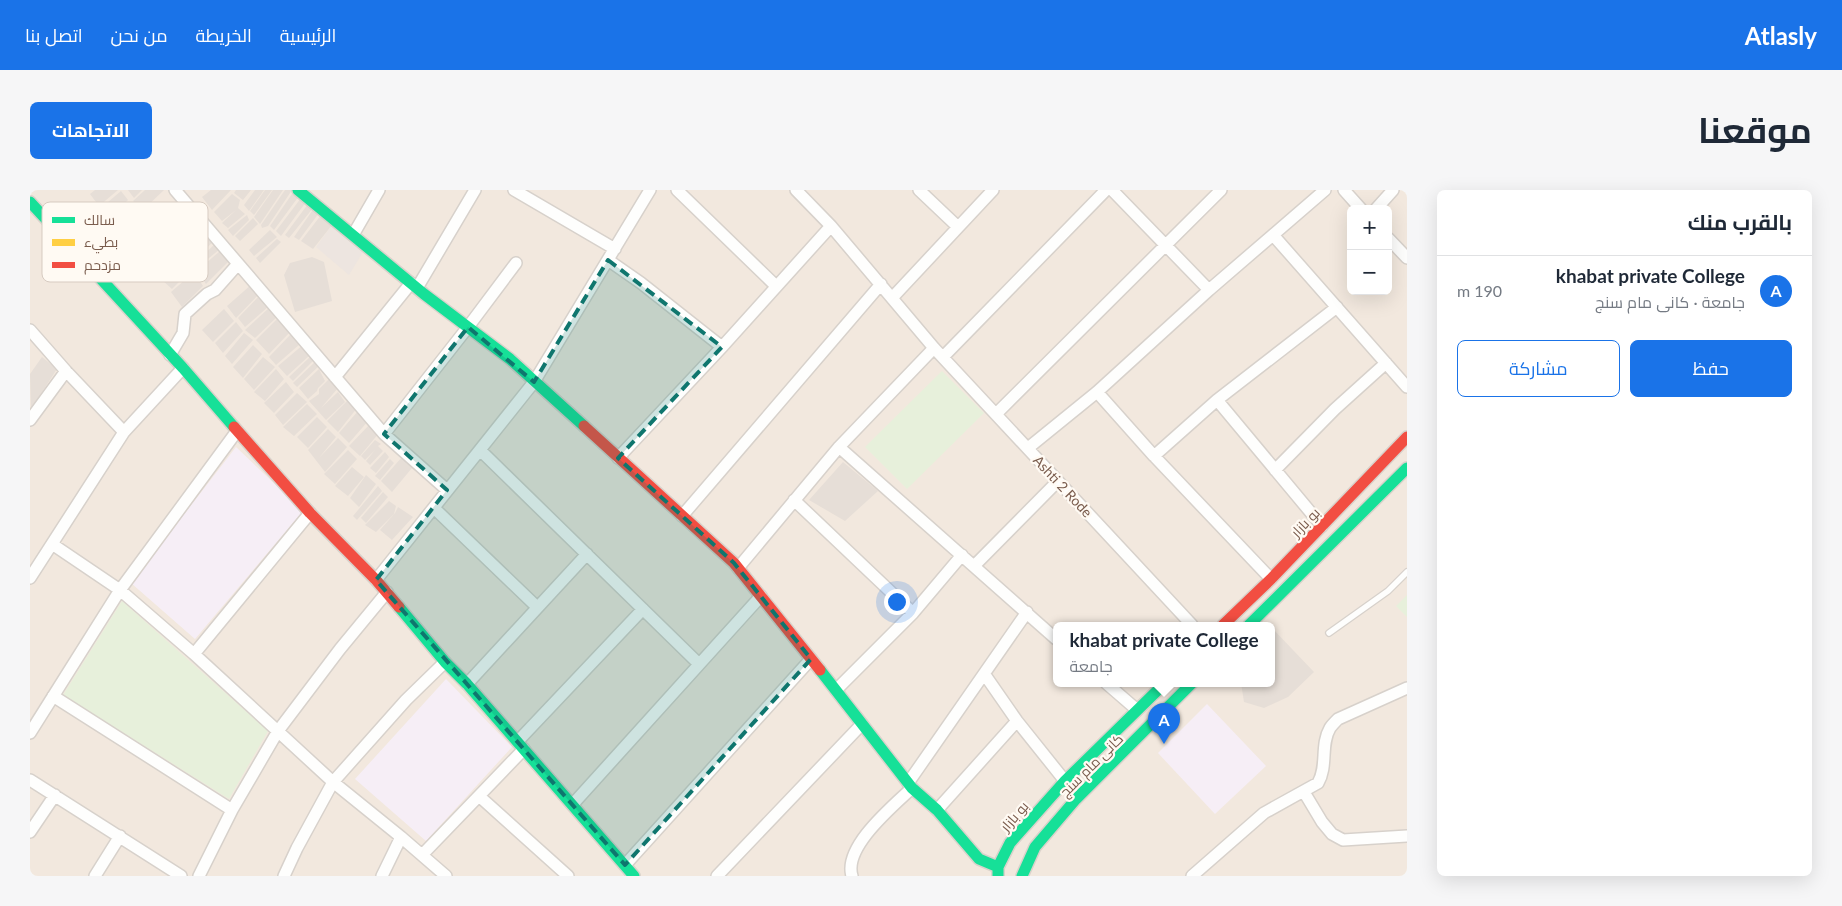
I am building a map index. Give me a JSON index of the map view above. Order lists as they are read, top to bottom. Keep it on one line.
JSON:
{"streets":{"street":["Ashti 2 Rode","بو بازار","کانی مام سنج"]},"legend":["سالك","بطيء","مزدحم"],"page":{"header":"Atlasly","nav":["الرئيسية","الخريطة","من نحن","اتصل بنا"],"title":"موقعنا","buttons":["الاتجاهات",["حفظ","مشاركة"]],"heading":"بالقرب منك","map_buttons":["+","−"],"list":[{"mark":"A","name":"khabat private College","note":"جامعة · کانی مام سنج","value":"190 m"}],"popup":["khabat private College","جامعة"],"pins":"A"}}
